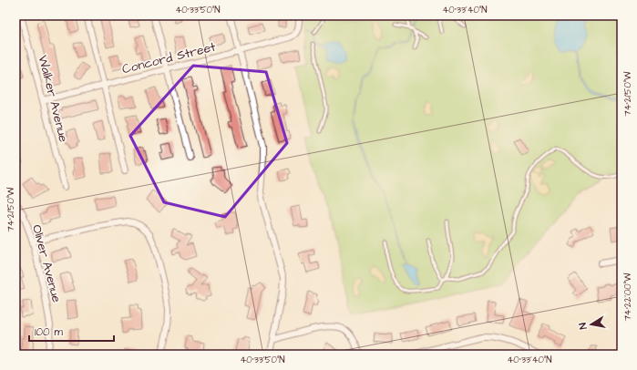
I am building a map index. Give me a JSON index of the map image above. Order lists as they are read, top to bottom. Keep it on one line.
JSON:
{"streets":{"street":["Concord Street","Walker Avenue","Oliver Avenue"]},"crossings":[["Concord Street","Walker Avenue"]],"scale_bar":"100 m","north":"left","coordinates":["40°33'50\"N","40°33'40\"N","74°21'50\"W","74°22'00\"W"]}
